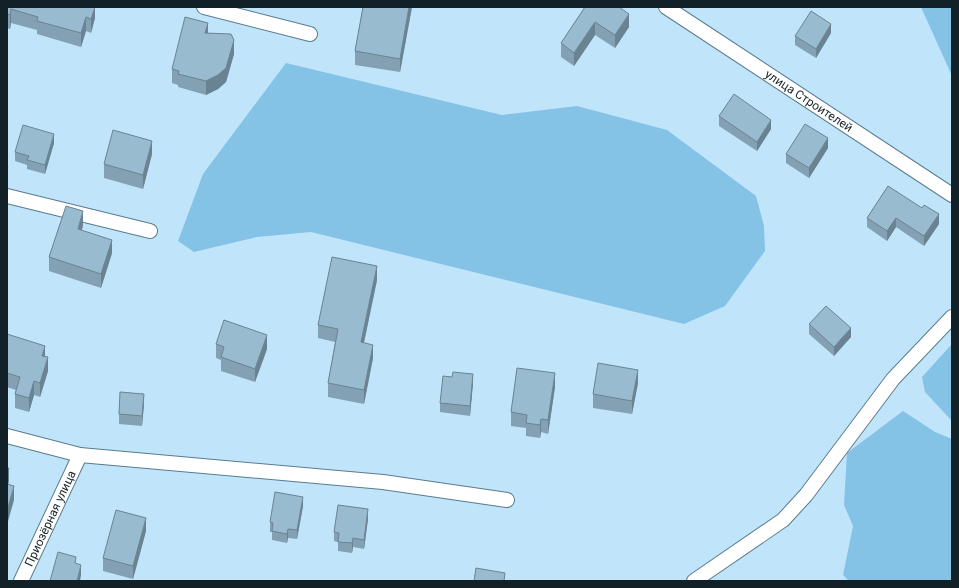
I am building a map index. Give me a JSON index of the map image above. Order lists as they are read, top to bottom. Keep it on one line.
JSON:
{"streets":{"street":["улица Строителей","Приозёрная улица"]}}
